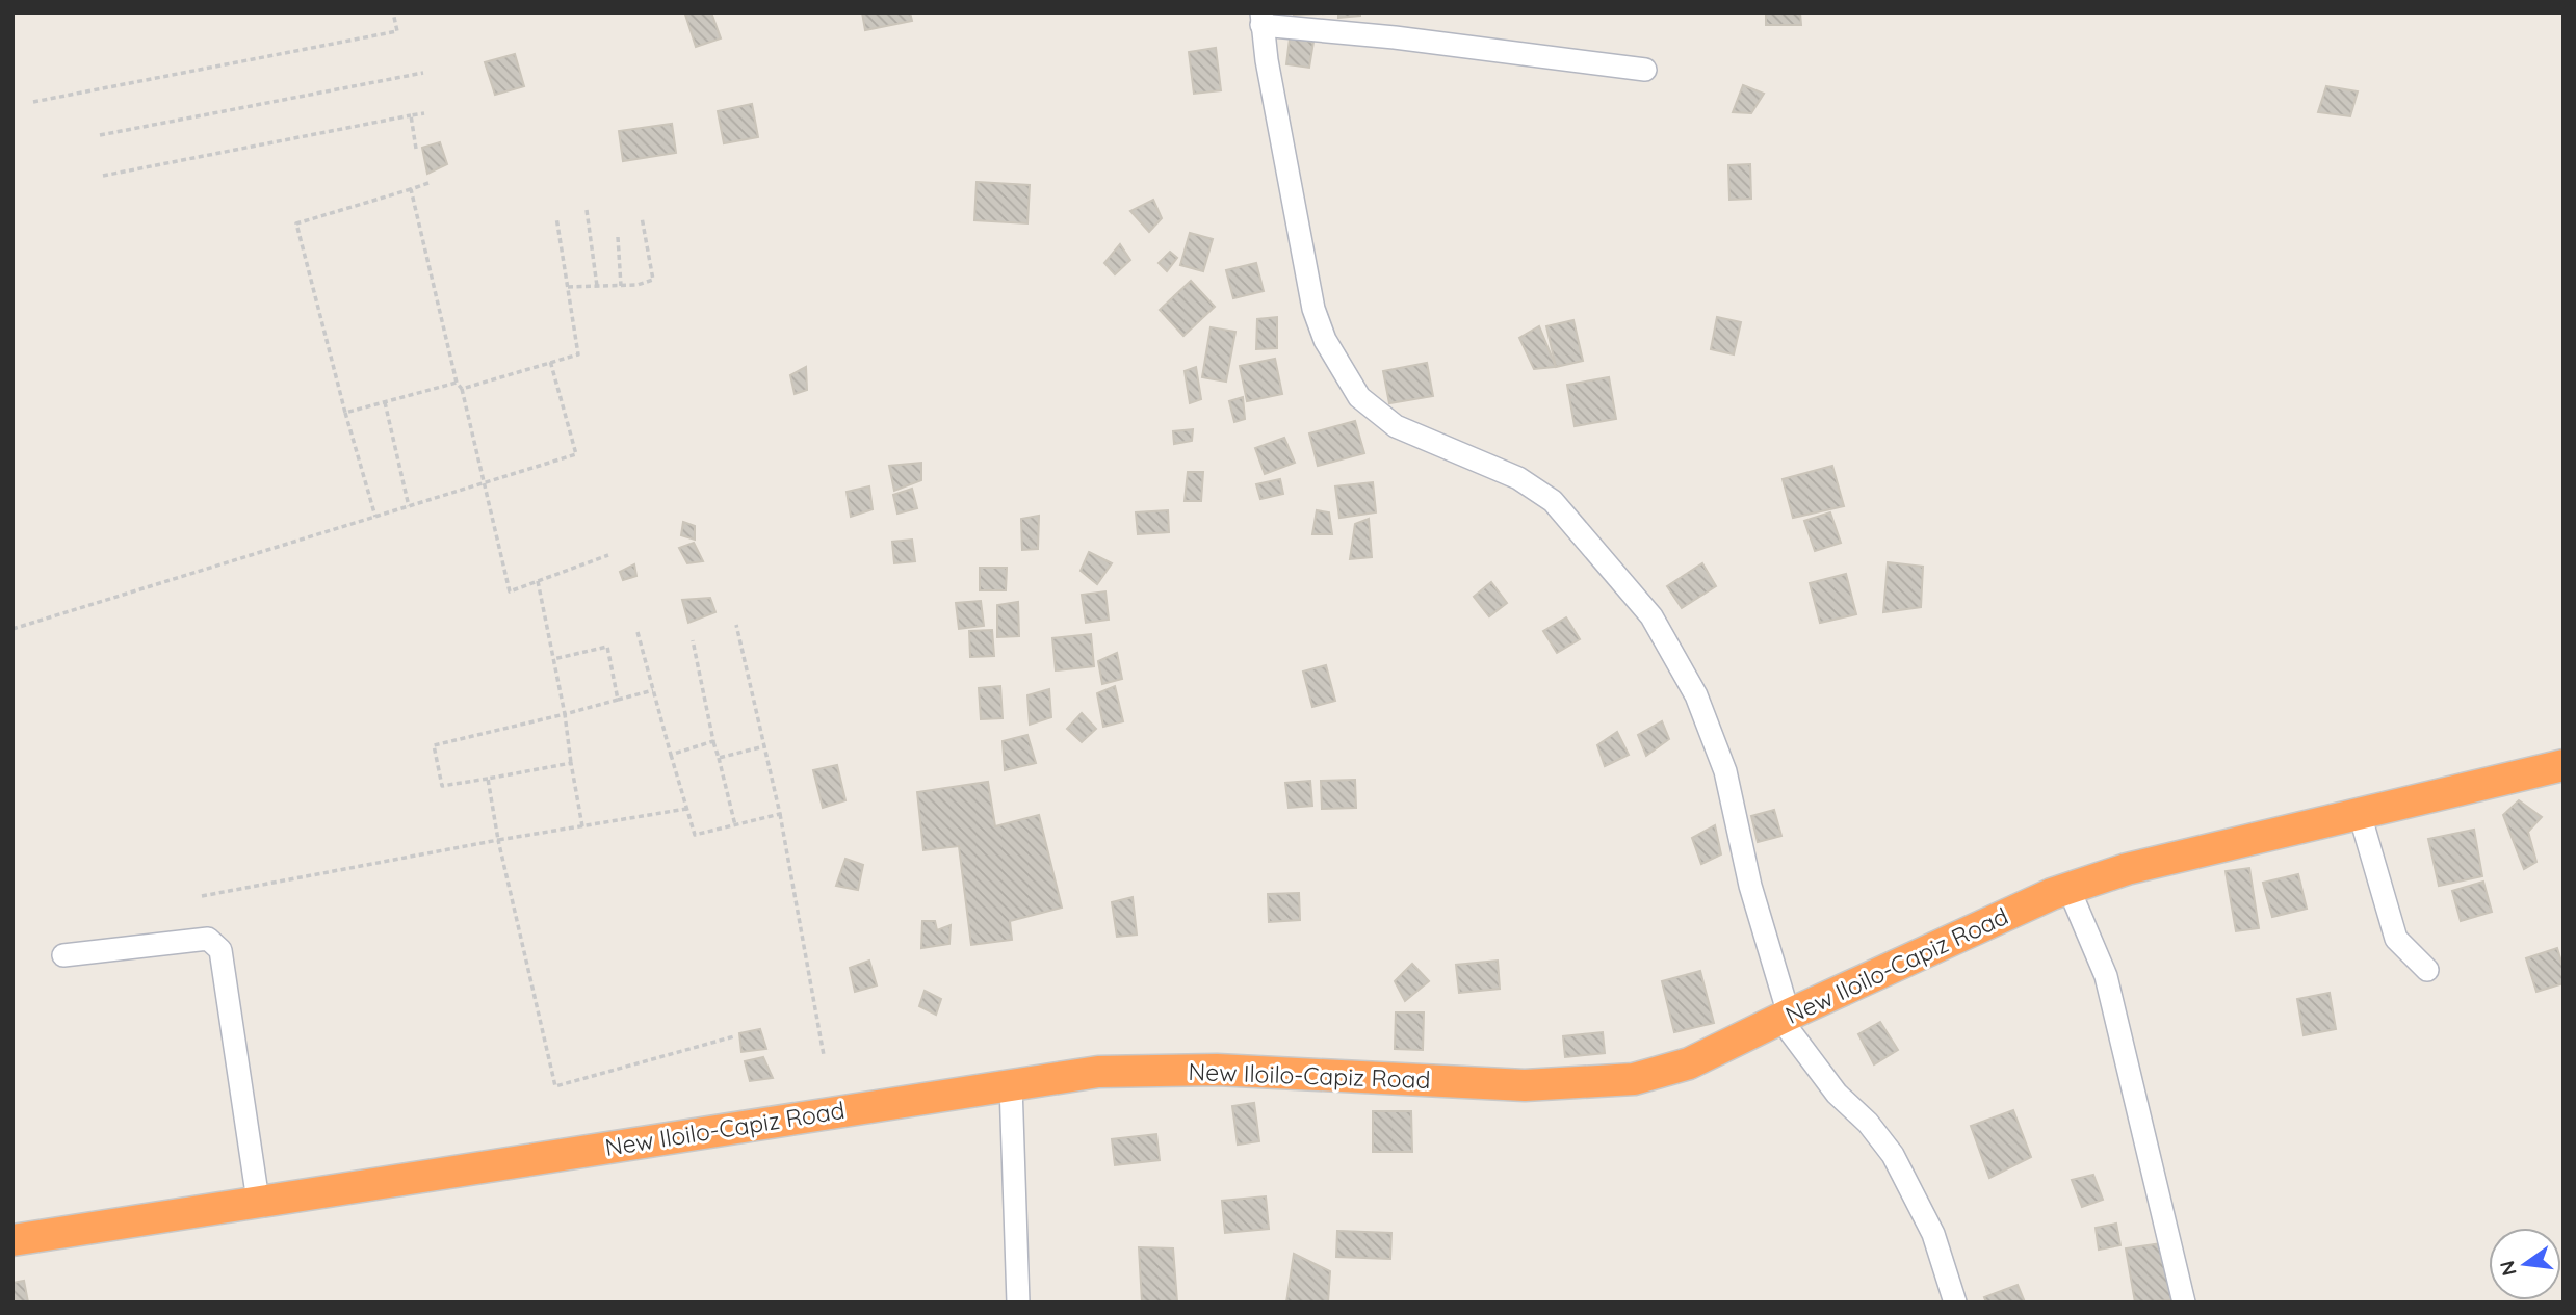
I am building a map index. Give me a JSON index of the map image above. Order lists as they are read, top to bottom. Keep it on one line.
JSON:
{"streets":{"highway":["New Iloilo-Capiz Road"]},"north":"left"}
